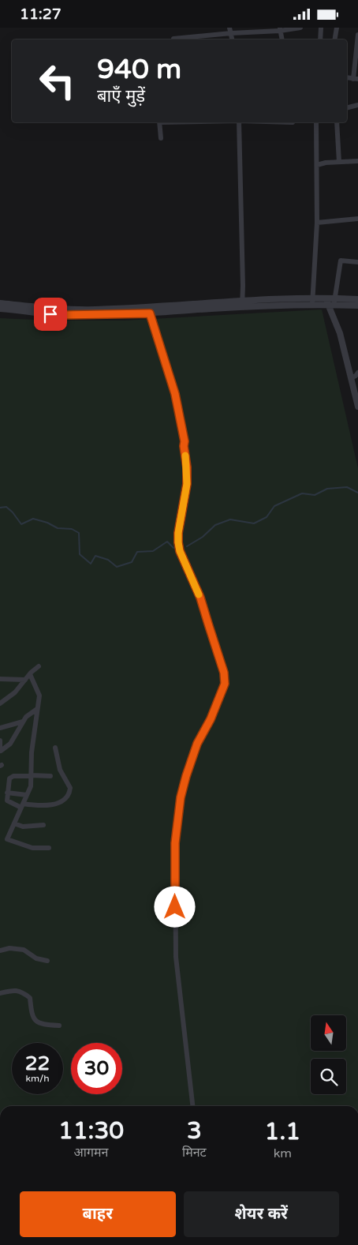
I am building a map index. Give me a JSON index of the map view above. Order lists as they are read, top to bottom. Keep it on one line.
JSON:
{"north":"top","page":{"status":"11:27","turn":["940 m","बाएँ मुड़ें"],"speed":"22 km/h","limit":"30","eta":["11:30","आगमन","3","मिनट","1.1","km"],"buttons":["बाहर","शेयर करें"]}}
